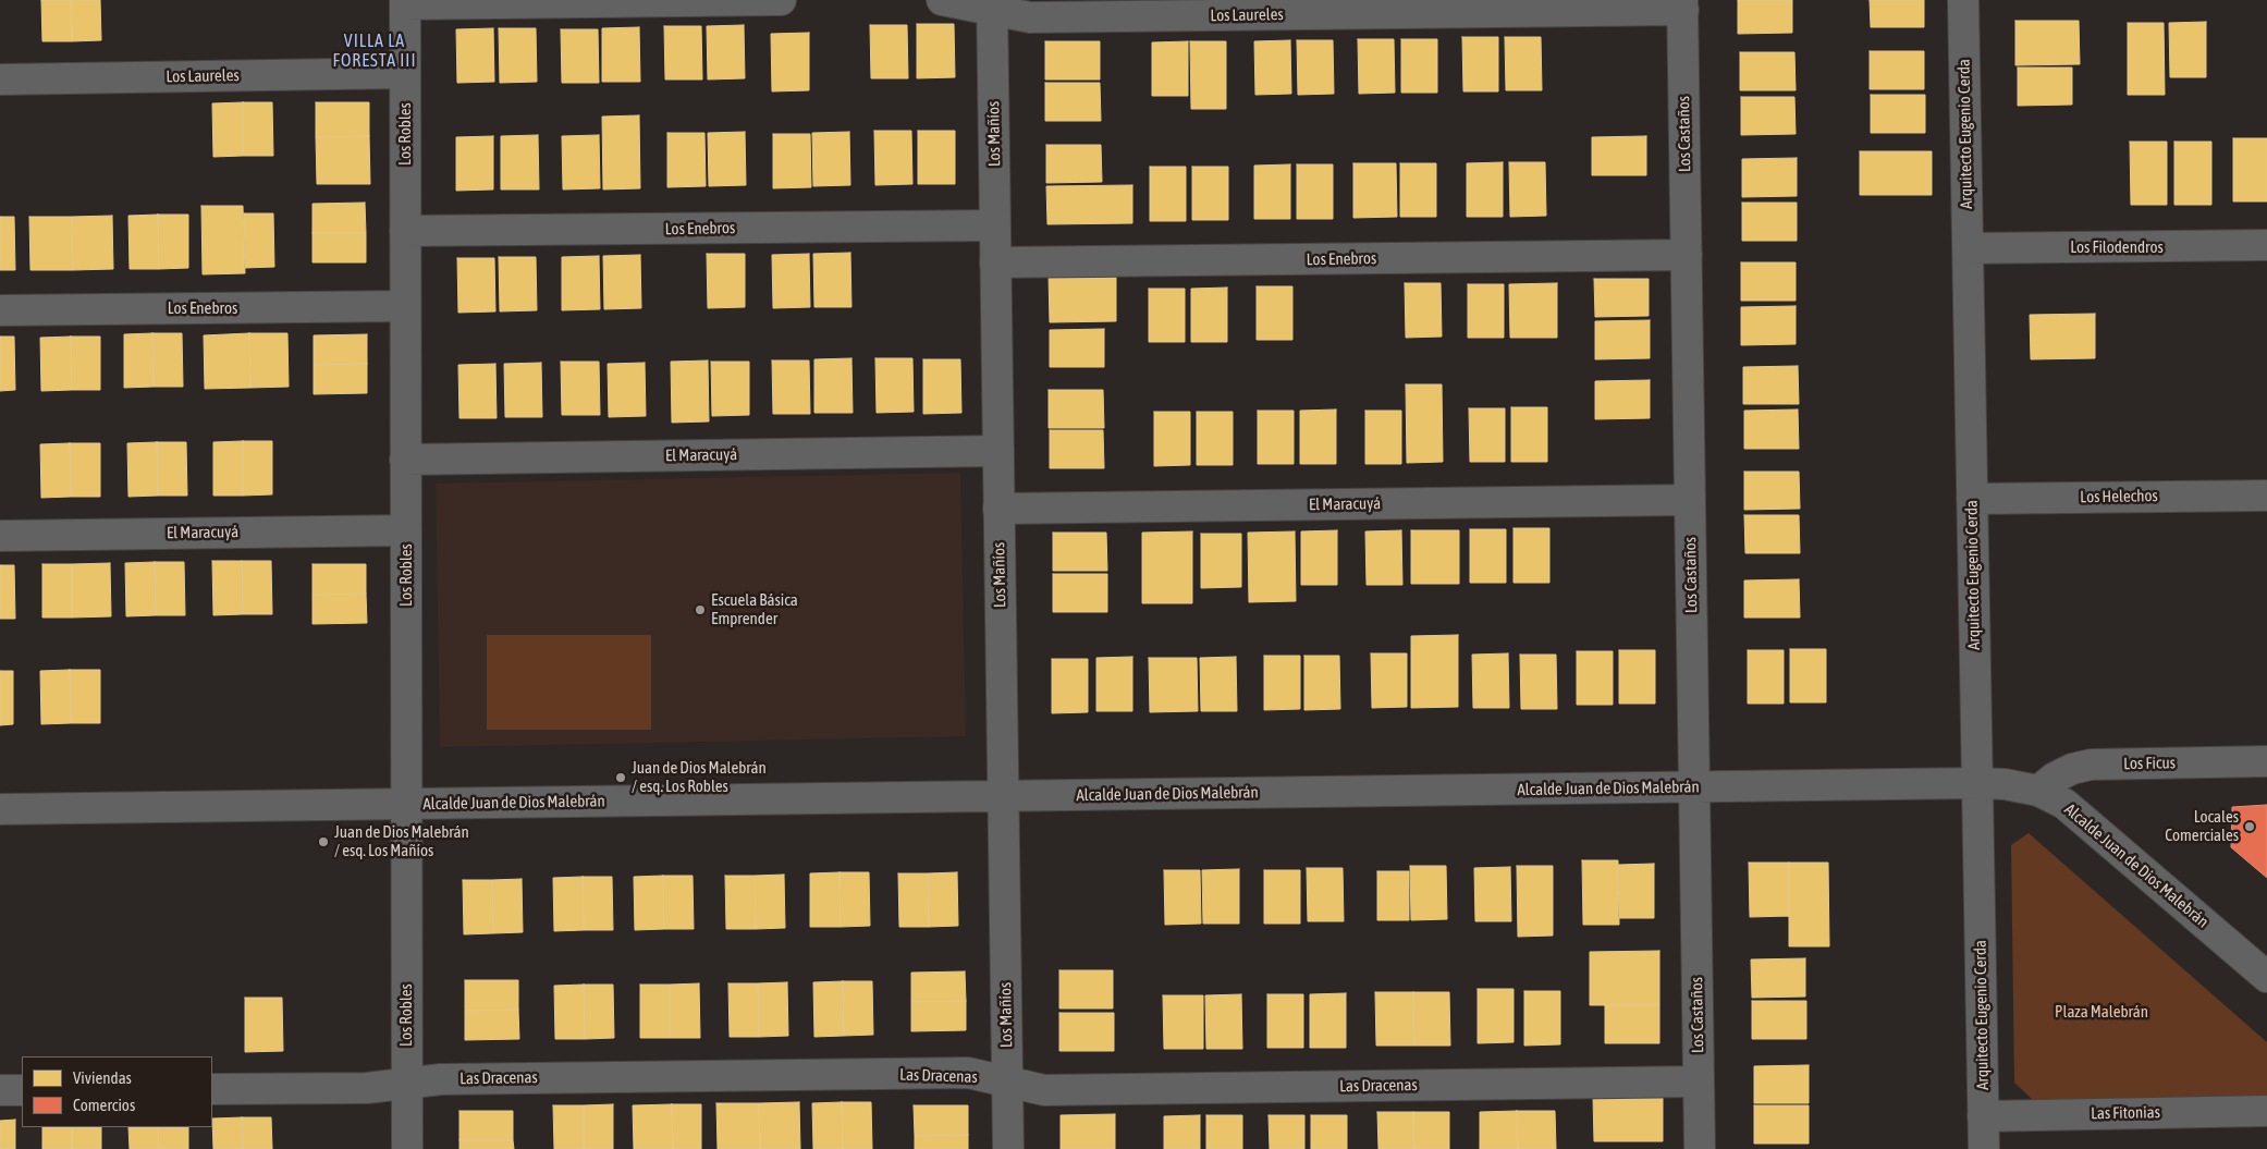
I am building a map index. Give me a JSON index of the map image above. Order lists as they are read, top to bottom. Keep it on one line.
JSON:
{"streets":{"street":["Los Laureles","Los Robles","Los Mañíos","Los Castaños","Arquitecto Eugenio Cerda","Los Enebros","Los Filodendros","El Maracuyá","Los Helechos","Los Ficus","Alcalde Juan de Dios Malebrán","Las Dracenas","Las Fitonias"]},"crossings":[["Los Laureles","Los Robles"],["Los Laureles","Los Mañíos"],["Los Laureles","Los Castaños"],["Los Robles","Los Enebros"],["Los Robles","El Maracuyá"],["Los Robles","Alcalde Juan de Dios Malebrán"],["Los Robles","Las Dracenas"],["Los Mañíos","Los Enebros"],["Los Mañíos","El Maracuyá"],["Los Mañíos","Alcalde Juan de Dios Malebrán"],["Los Mañíos","Las Dracenas"],["Los Castaños","Los Enebros"],["Los Castaños","El Maracuyá"],["Los Castaños","Alcalde Juan de Dios Malebrán"],["Los Castaños","Las Dracenas"],["Arquitecto Eugenio Cerda","Los Filodendros"],["Arquitecto Eugenio Cerda","Los Helechos"],["Arquitecto Eugenio Cerda","Alcalde Juan de Dios Malebrán"],["Arquitecto Eugenio Cerda","Las Fitonias"],["Los Ficus","Alcalde Juan de Dios Malebrán"]],"districts":["VILLA LA FORESTA III"],"parks":["Plaza Malebrán"],"places":["Escuela Básica Emprender","Juan de Dios Malebrán / esq. Los Robles","Locales Comerciales","Juan de Dios Malebrán / esq. Los Mañíos"],"legend":["Viviendas","Comercios"]}
